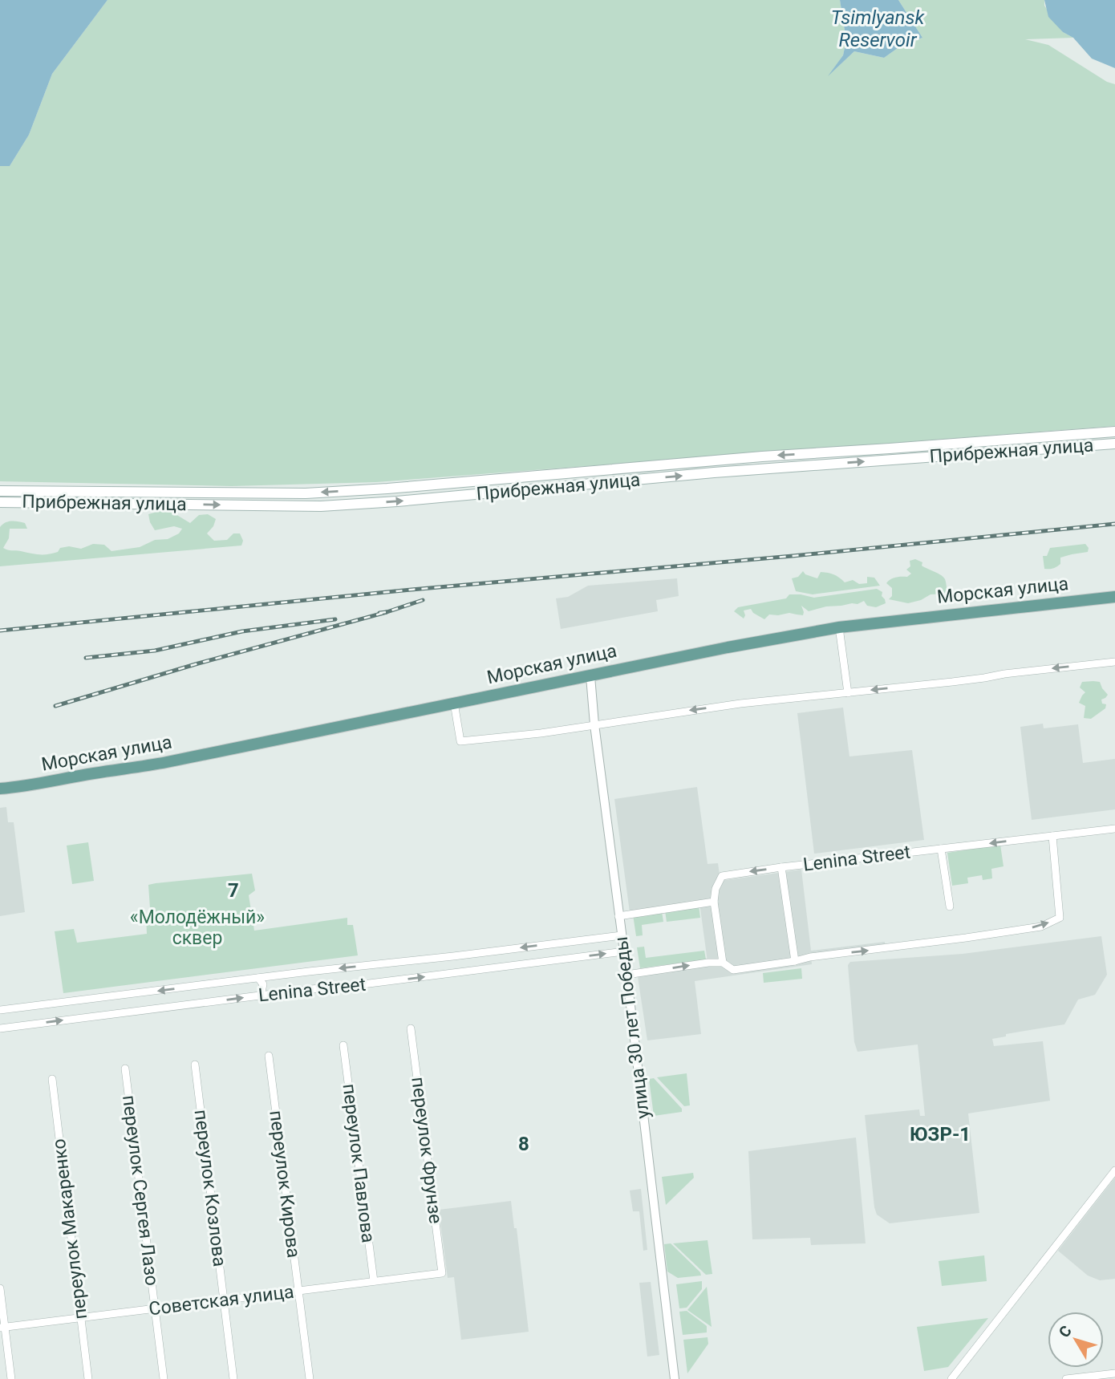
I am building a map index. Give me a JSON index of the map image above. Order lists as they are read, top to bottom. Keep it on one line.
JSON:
{"streets":{"main road":["Прибрежная улица","Морская улица"],"street":["Lenina Street","улица 30 лет Победы","переулок Фрунзе","переулок Павлова","переулок Кирова","переулок Козлова","переулок Сергея Лазо","переулок Макаренко","Советская улица"]},"crossings":[["Морская улица","улица 30 лет Победы"],["Lenina Street","улица 30 лет Победы"],["переулок Фрунзе","Советская улица"],["переулок Павлова","Советская улица"],["переулок Кирова","Советская улица"],["переулок Козлова","Советская улица"],["переулок Сергея Лазо","Советская улица"],["переулок Макаренко","Советская улица"]],"districts":["7","ЮЗР-1","8"],"water":["Tsimlyansk Reservoir"],"parks":["«Молодёжный» сквер"],"north":"top left"}
